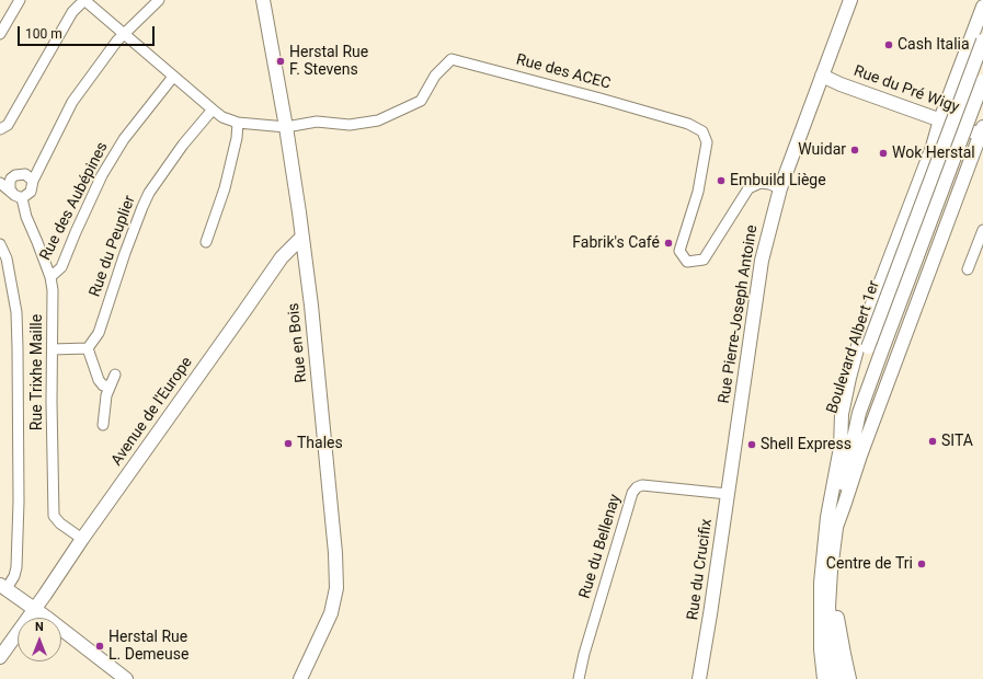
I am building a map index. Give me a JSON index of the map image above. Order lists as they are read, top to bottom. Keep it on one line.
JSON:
{"streets":{"main road":["Rue du Pré Wigy","Rue Pierre-Joseph Antoine","Rue en Bois","Boulevard Albert 1er","Avenue de l'Europe","Rue du Crucifix"],"street":["Rue des ACEC","Rue des Aubépines","Rue du Peuplier","Rue Trixhe Maille","Rue du Bellenay"]},"crossings":[["Rue des ACEC","Rue Pierre-Joseph Antoine"],["Rue des ACEC","Rue en Bois"],["Rue du Pré Wigy","Rue Pierre-Joseph Antoine"],["Rue des Aubépines","Rue Trixhe Maille"],["Rue Pierre-Joseph Antoine","Rue du Crucifix"],["Rue en Bois","Avenue de l'Europe"],["Rue Trixhe Maille","Avenue de l'Europe"],["Rue du Bellenay","Rue du Crucifix"]],"places":["Cash Italia","Herstal Rue F. Stevens","Wuidar","Wok Herstal","Embuild Liège","Fabrik's Café","SITA","Thales","Shell Express","Centre de Tri","Herstal Rue L. Demeuse"],"scale_bar":"100 m","north":"top"}
